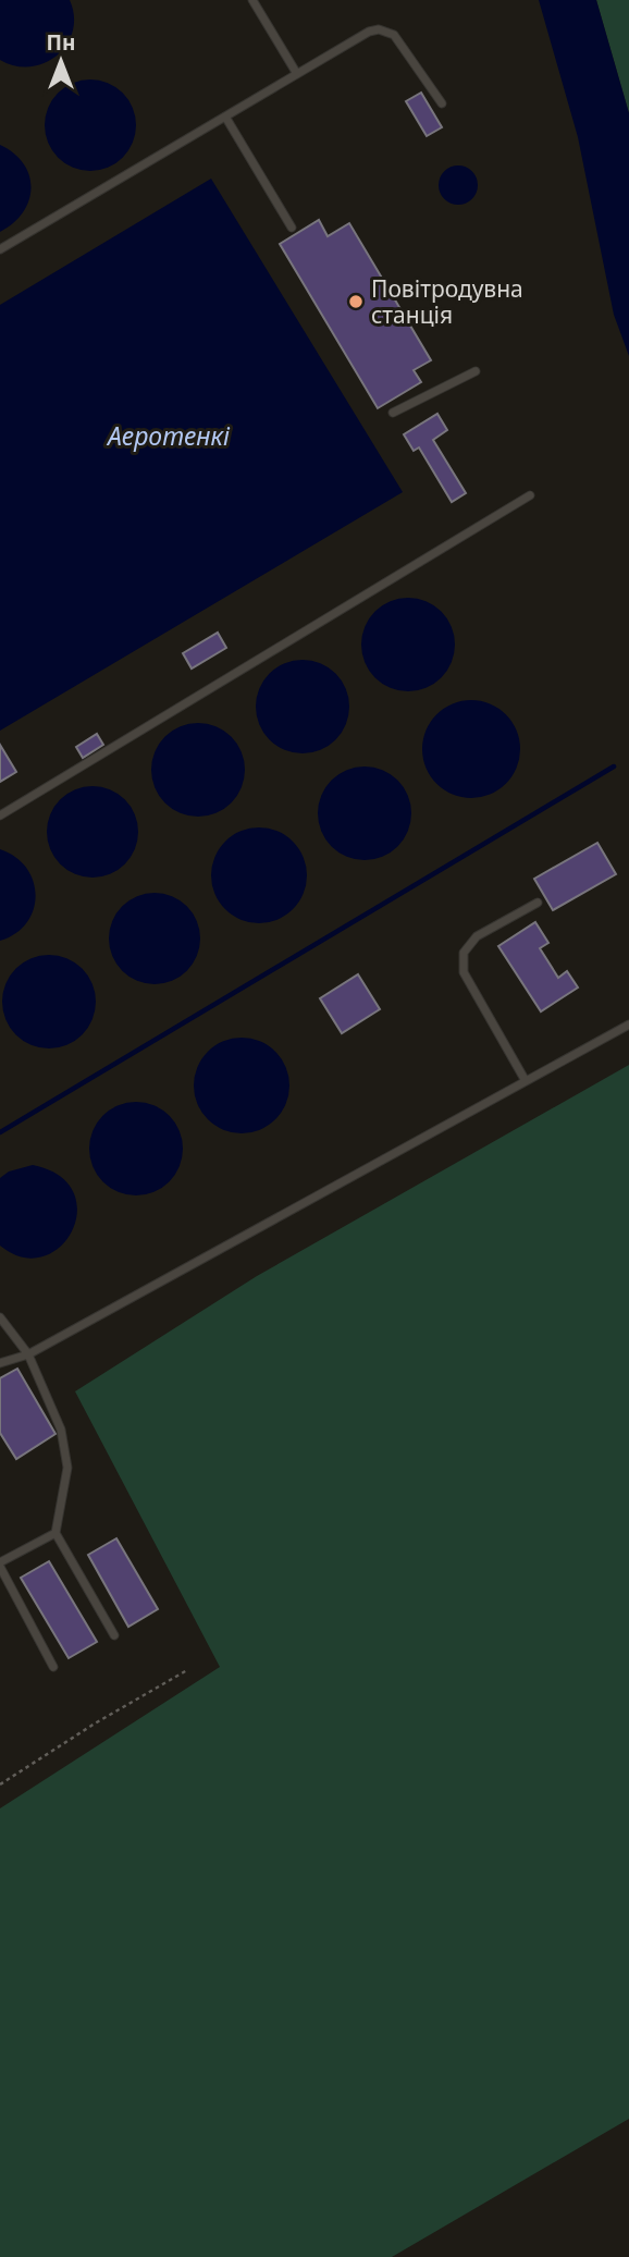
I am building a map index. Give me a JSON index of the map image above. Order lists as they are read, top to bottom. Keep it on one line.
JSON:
{"water":["Аеротенкі"],"places":["Повітродувна станція"],"north":"top"}
